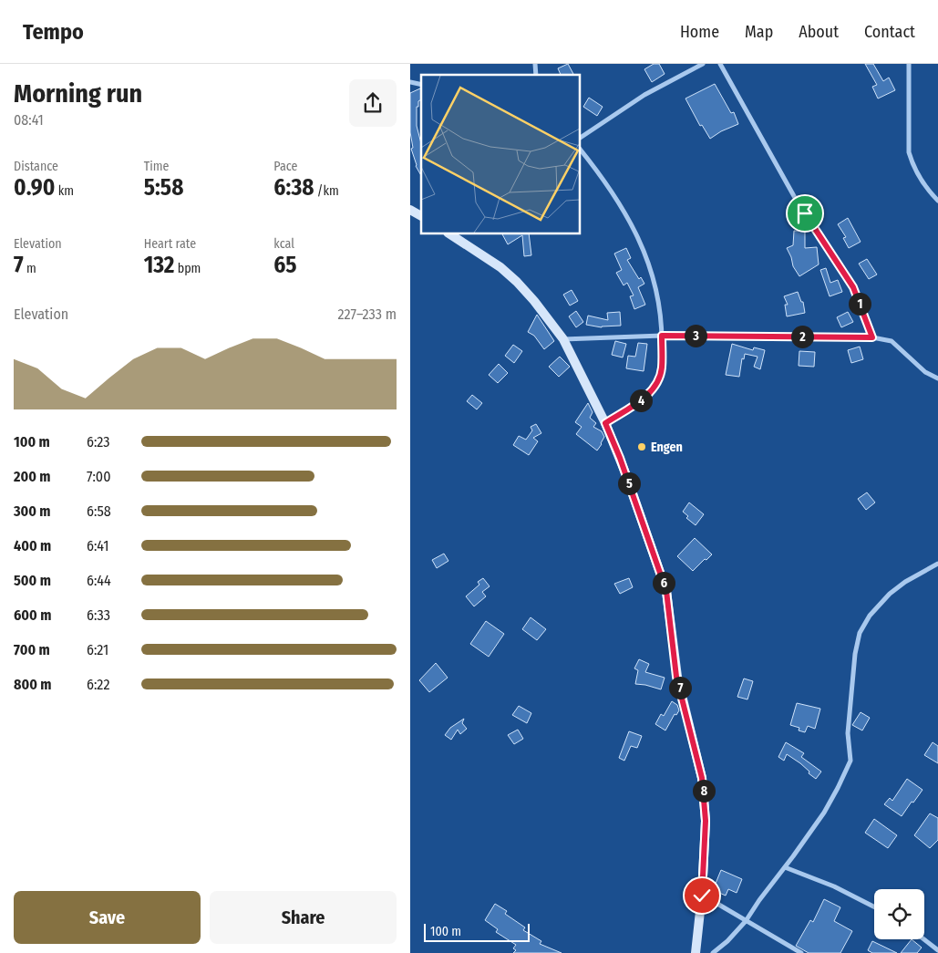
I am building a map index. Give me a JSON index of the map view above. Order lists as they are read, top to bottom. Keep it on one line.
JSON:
{"places":["Engen"],"scale_bar":"100 m","page":{"header":"Tempo","nav":["Home","Map","About","Contact"],"heading":["Morning run","08:41"],"stats":[["Distance","0.90 km"],["Time","5:58"],["Pace","6:38 /km"],["Elevation","7 m"],["Heart rate","132 bpm"],["kcal","65"]],"pins":["1","3","2","4","5","6","7","8"],"chart":["Elevation","227–233 m"],"list":[{"name":"100 m","note":"6:23"},{"name":"200 m","note":"7:00"},{"name":"300 m","note":"6:58"},{"name":"400 m","note":"6:41"},{"name":"500 m","note":"6:44"},{"name":"600 m","note":"6:33"},{"name":"700 m","note":"6:21"},{"name":"800 m","note":"6:22"}],"buttons":["Save","Share"],"scale":"100 m"}}
